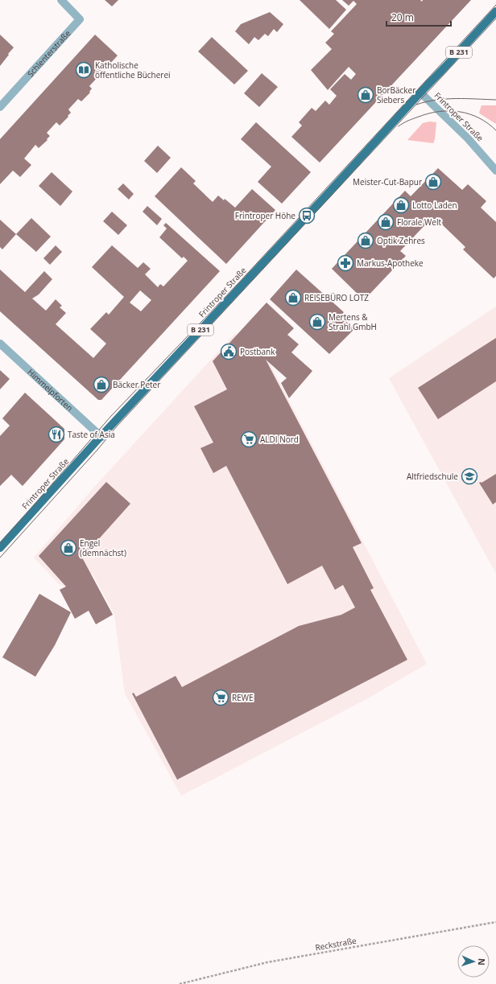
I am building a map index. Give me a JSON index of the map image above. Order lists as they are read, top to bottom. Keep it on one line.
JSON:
{"streets":{"main road":["B 231","Frintroper Straße"],"street":["Schlenterstraße","Himmelpforten"],"path":["Reckstraße"]},"crossings":[["Frintroper Straße","Himmelpforten"]],"places":{"library":["Katholische öffentliche Bücherei"],"shop":["BorBäcker Siebers","Meister-Cut-Bapur","Lotto Laden","Florale Welt","Optik Zehres","REISEBÜRO LOTZ","Mertens & Strahl GmbH","Bäcker Peter","Engel (demnächst)"],"bus stop":["Frintroper Höhe"],"pharmacy":["Markus-Apotheke"],"public building":["Postbank"],"restaurant":["Taste of Asia"],"supermarket":["ALDI Nord","REWE"],"school or university":["Altfriedschule"]},"scale_bar":"20 m","north":"right"}
